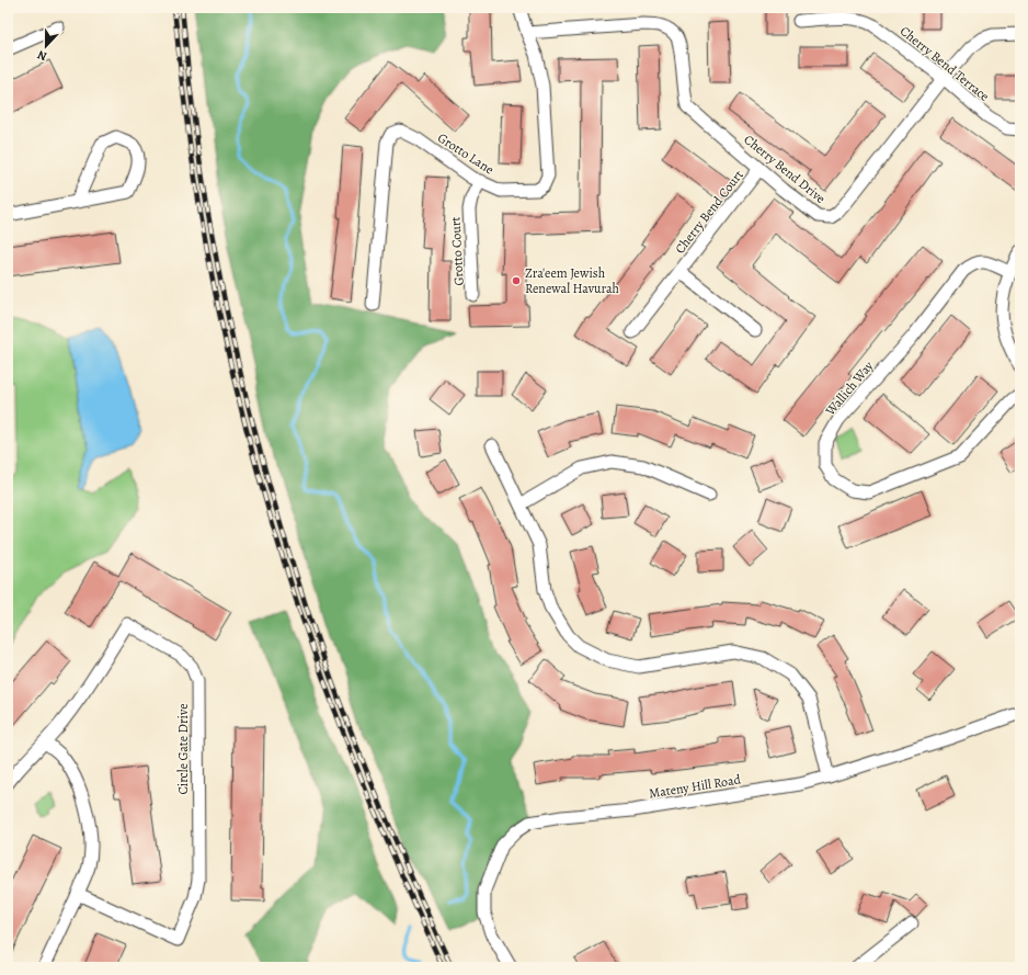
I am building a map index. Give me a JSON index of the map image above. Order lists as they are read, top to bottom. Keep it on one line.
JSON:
{"streets":{"street":["Cherry Bend Terrace","Grotto Lane","Cherry Bend Drive","Cherry Bend Court","Grotto Court","Wallich Way","Circle Gate Drive","Mateny Hill Road"]},"crossings":[["Cherry Bend Terrace","Cherry Bend Drive"],["Grotto Lane","Cherry Bend Drive"],["Grotto Lane","Grotto Court"],["Cherry Bend Drive","Cherry Bend Court"]],"places":["Zra'eem Jewish Renewal Havurah"],"north":"bottom"}
